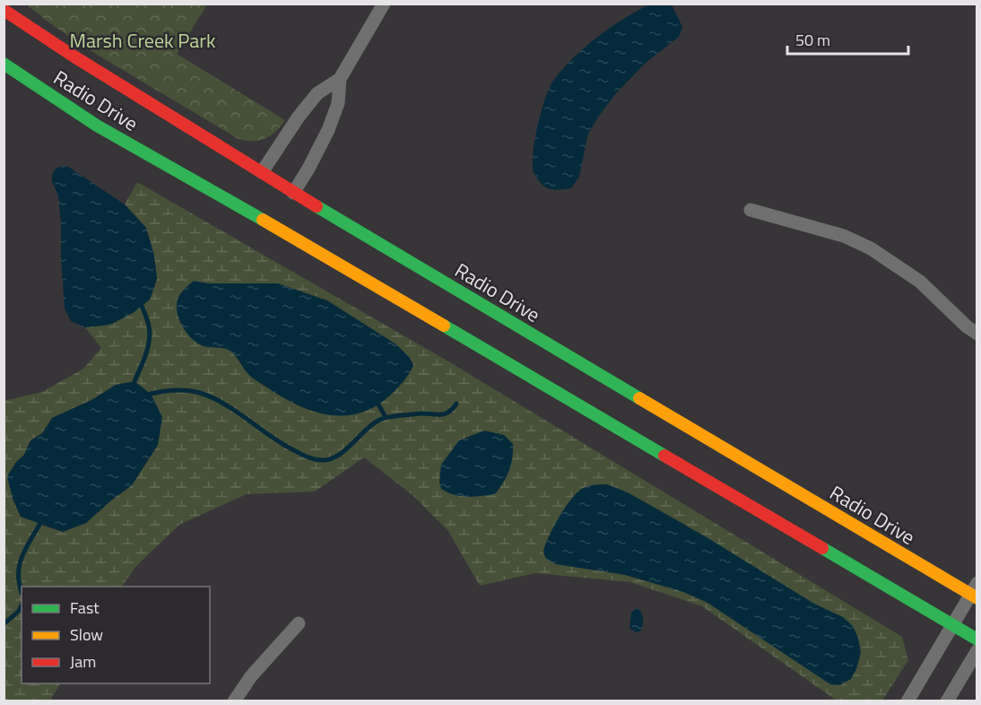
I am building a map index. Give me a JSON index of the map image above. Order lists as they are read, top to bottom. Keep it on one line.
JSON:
{"streets":{"main road":["Radio Drive"]},"parks":["Marsh Creek Park"],"legend":["Fast","Slow","Jam"],"scale_bar":"50 m"}
